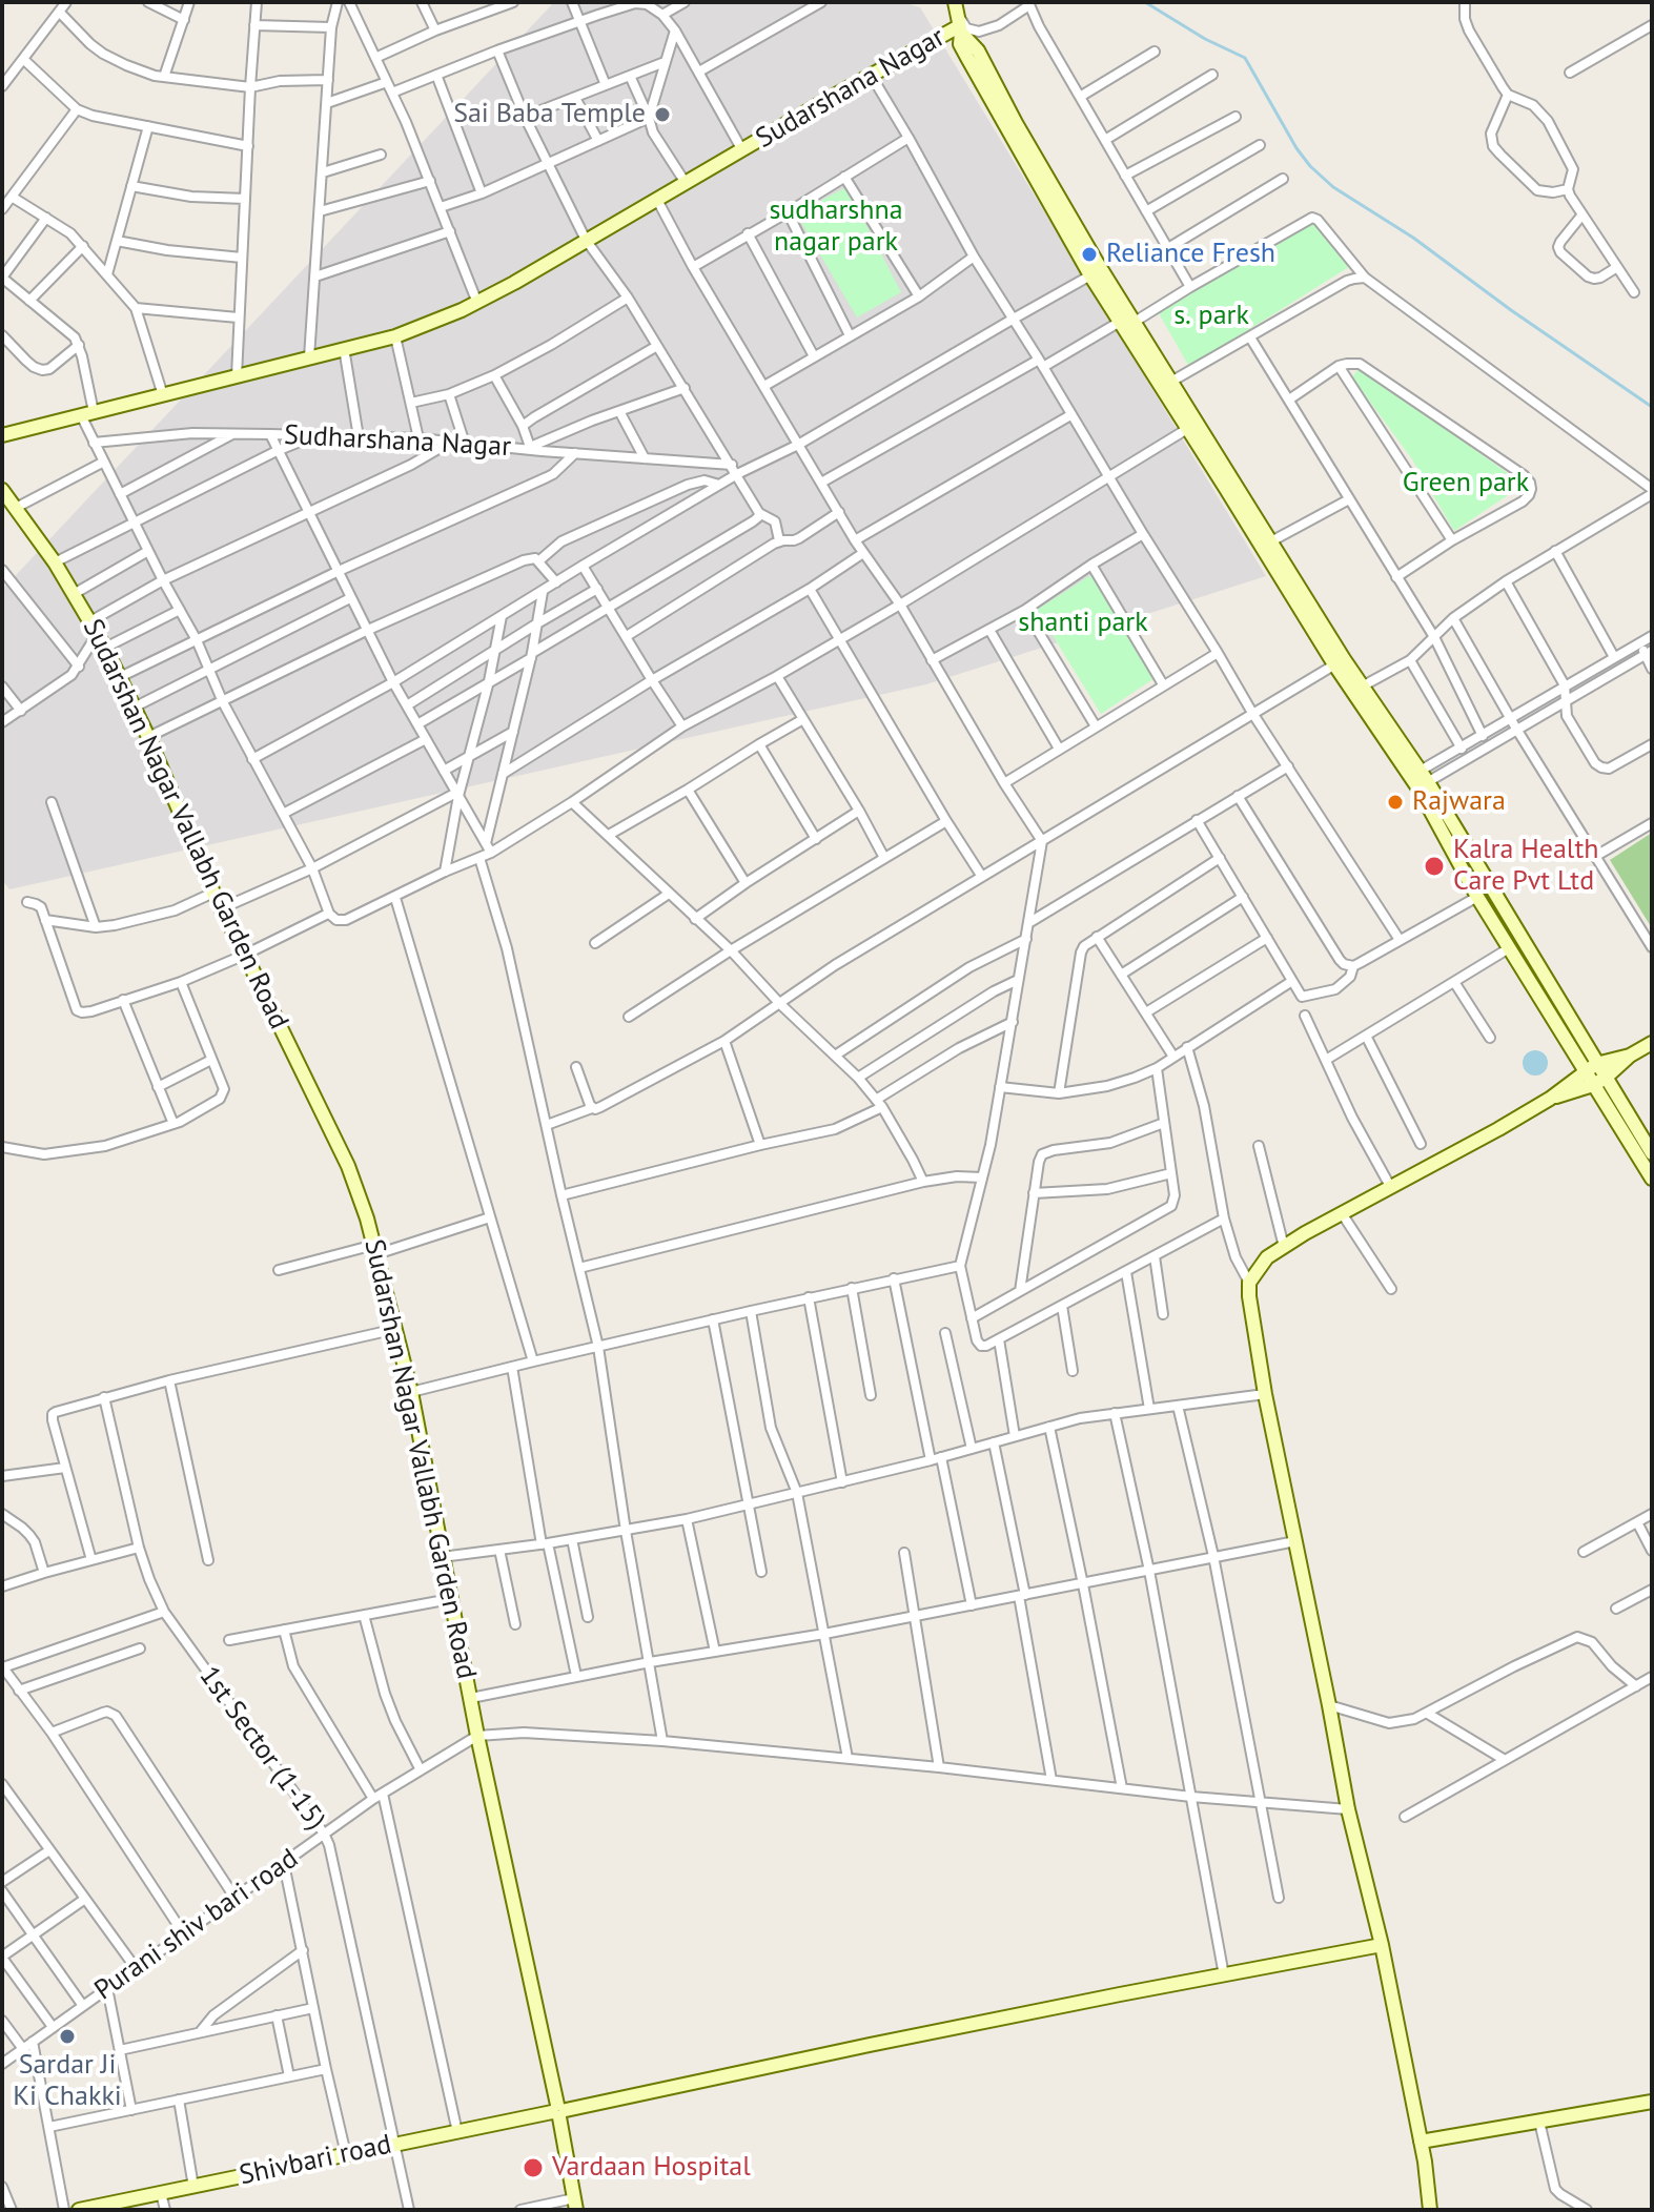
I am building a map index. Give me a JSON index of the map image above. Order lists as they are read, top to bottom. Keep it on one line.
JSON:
{"streets":{"street":["Sudarshana Nagar","Sudharshana Nagar","Sudarshan Nagar Vallabh Garden Road","1st Sector (1-15)","Purani shiv bari road","Shivbari road"]},"crossings":[["Sudarshan Nagar Vallabh Garden Road","Purani shiv bari road"],["Sudarshan Nagar Vallabh Garden Road","Shivbari road"],["1st Sector (1-15)","Purani shiv bari road"],["1st Sector (1-15)","Shivbari road"]],"parks":["sudharshna nagar park","s. park","Green park","shanti park"],"places":["Sai Baba Temple","Reliance Fresh","Rajwara","Kalra Health Care Pvt Ltd","Sardar Ji Ki Chakki","Vardaan Hospital"]}
